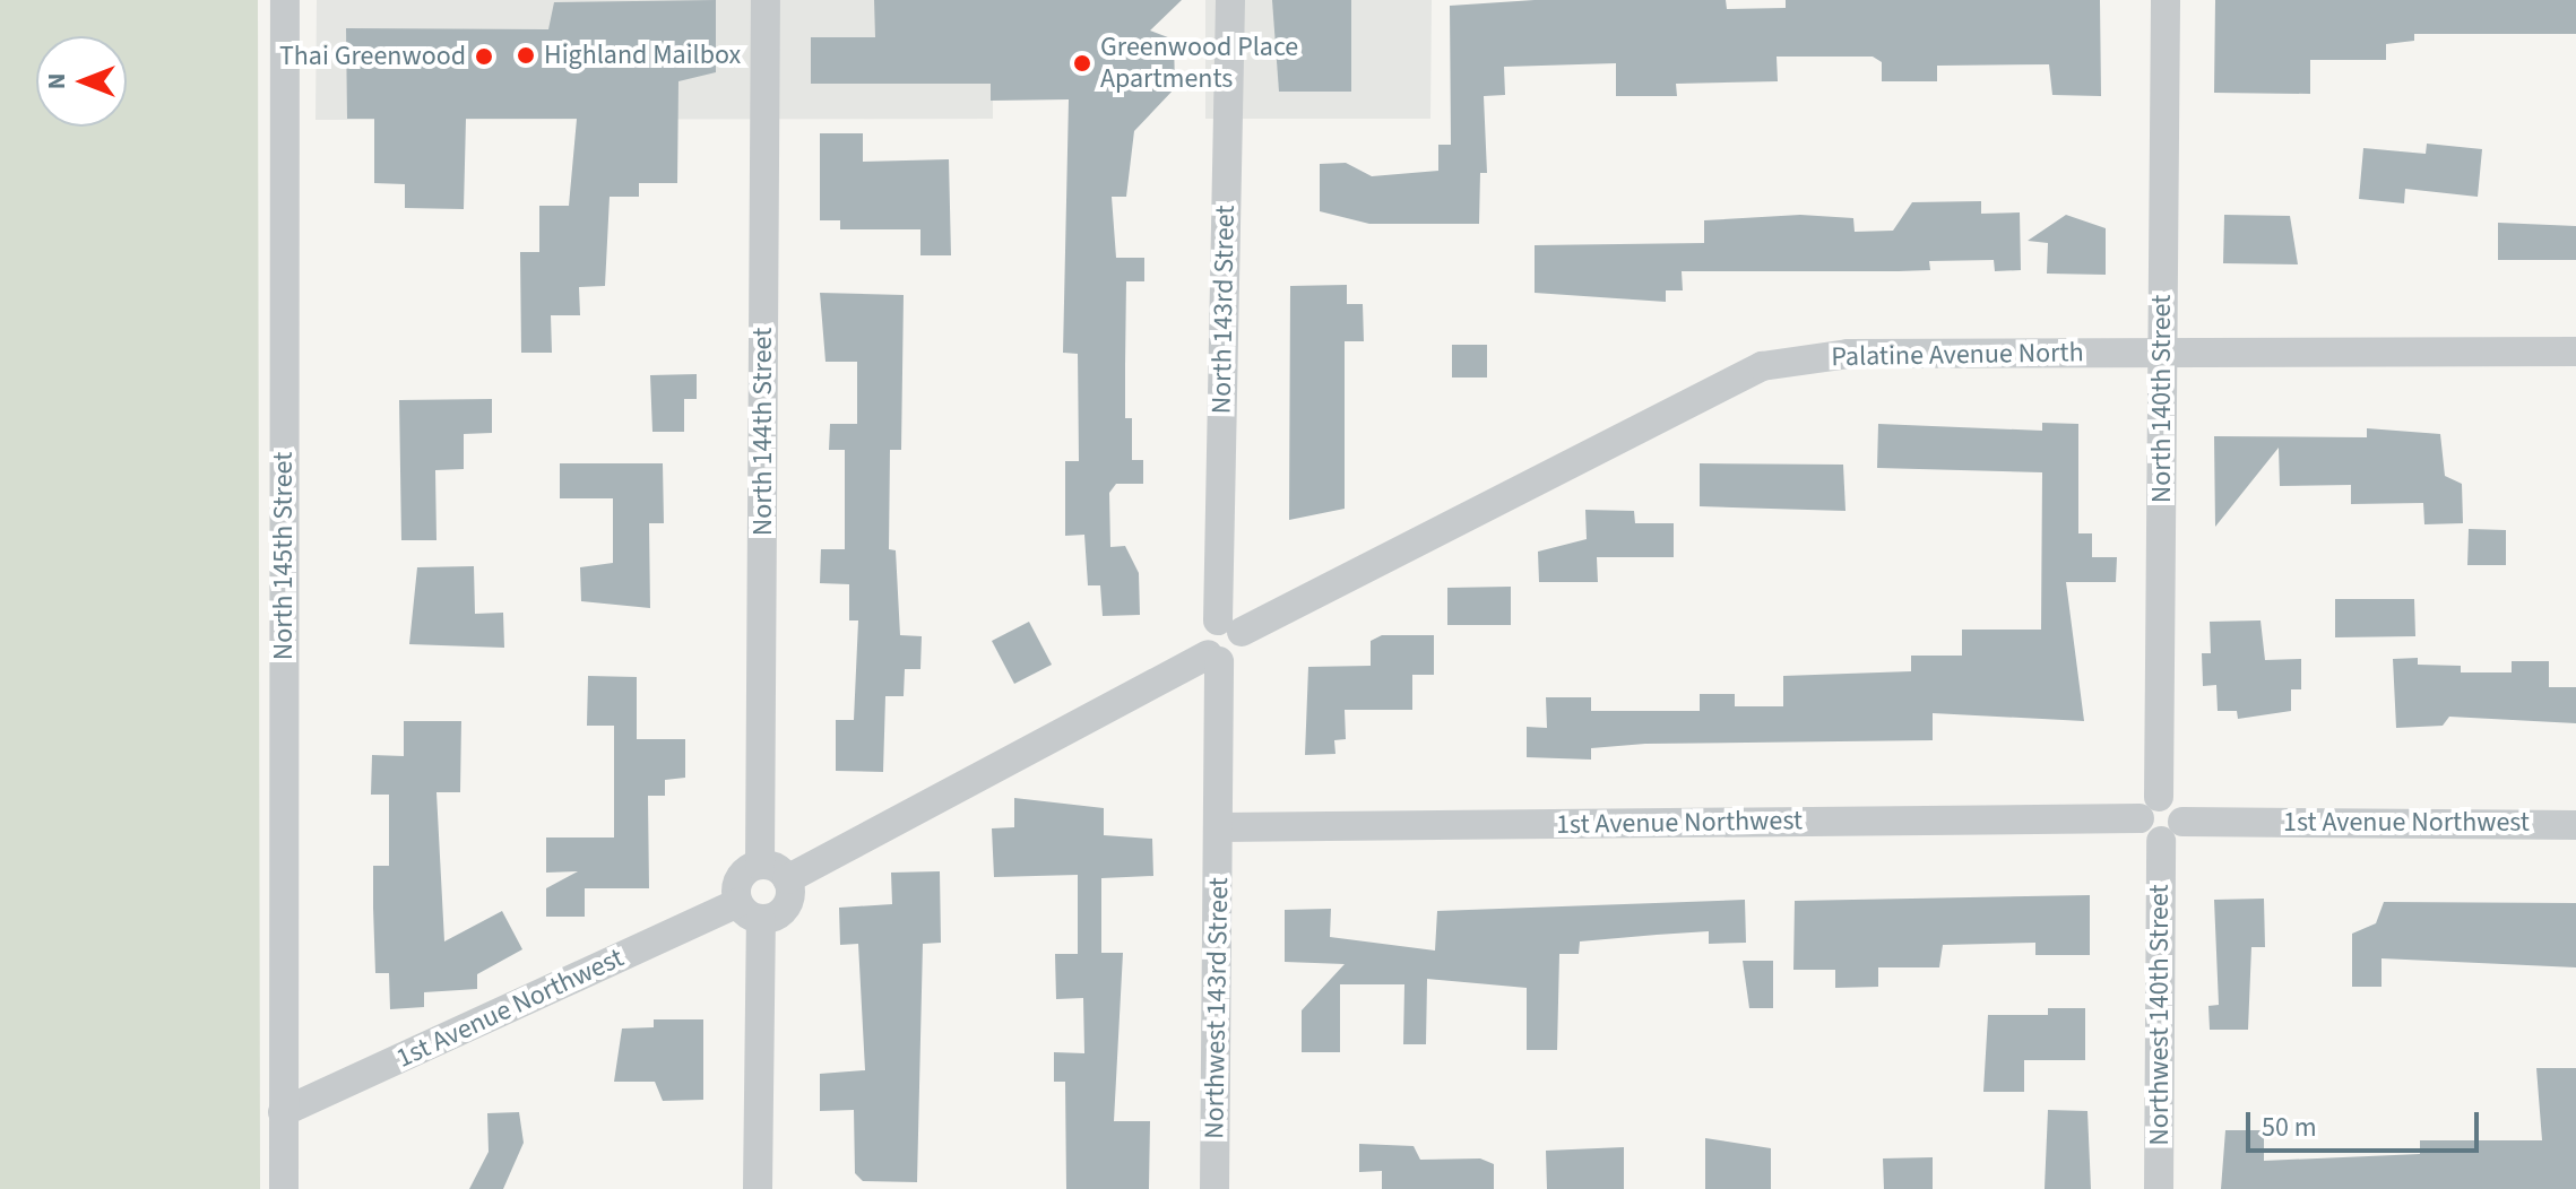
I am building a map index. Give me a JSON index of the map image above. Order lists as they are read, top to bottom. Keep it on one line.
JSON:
{"streets":{"street":["North 143rd Street","Palatine Avenue North","North 140th Street","North 144th Street","North 145th Street","1st Avenue Northwest","Northwest 143rd Street","Northwest 140th Street"]},"crossings":[["North 143rd Street","Palatine Avenue North"],["Palatine Avenue North","North 140th Street"],["North 140th Street","1st Avenue Northwest"],["North 145th Street","1st Avenue Northwest"],["1st Avenue Northwest","Northwest 143rd Street"],["1st Avenue Northwest","Northwest 140th Street"]],"places":["Highland Mailbox","Thai Greenwood","Greenwood Place Apartments"],"scale_bar":"50 m","north":"left"}
